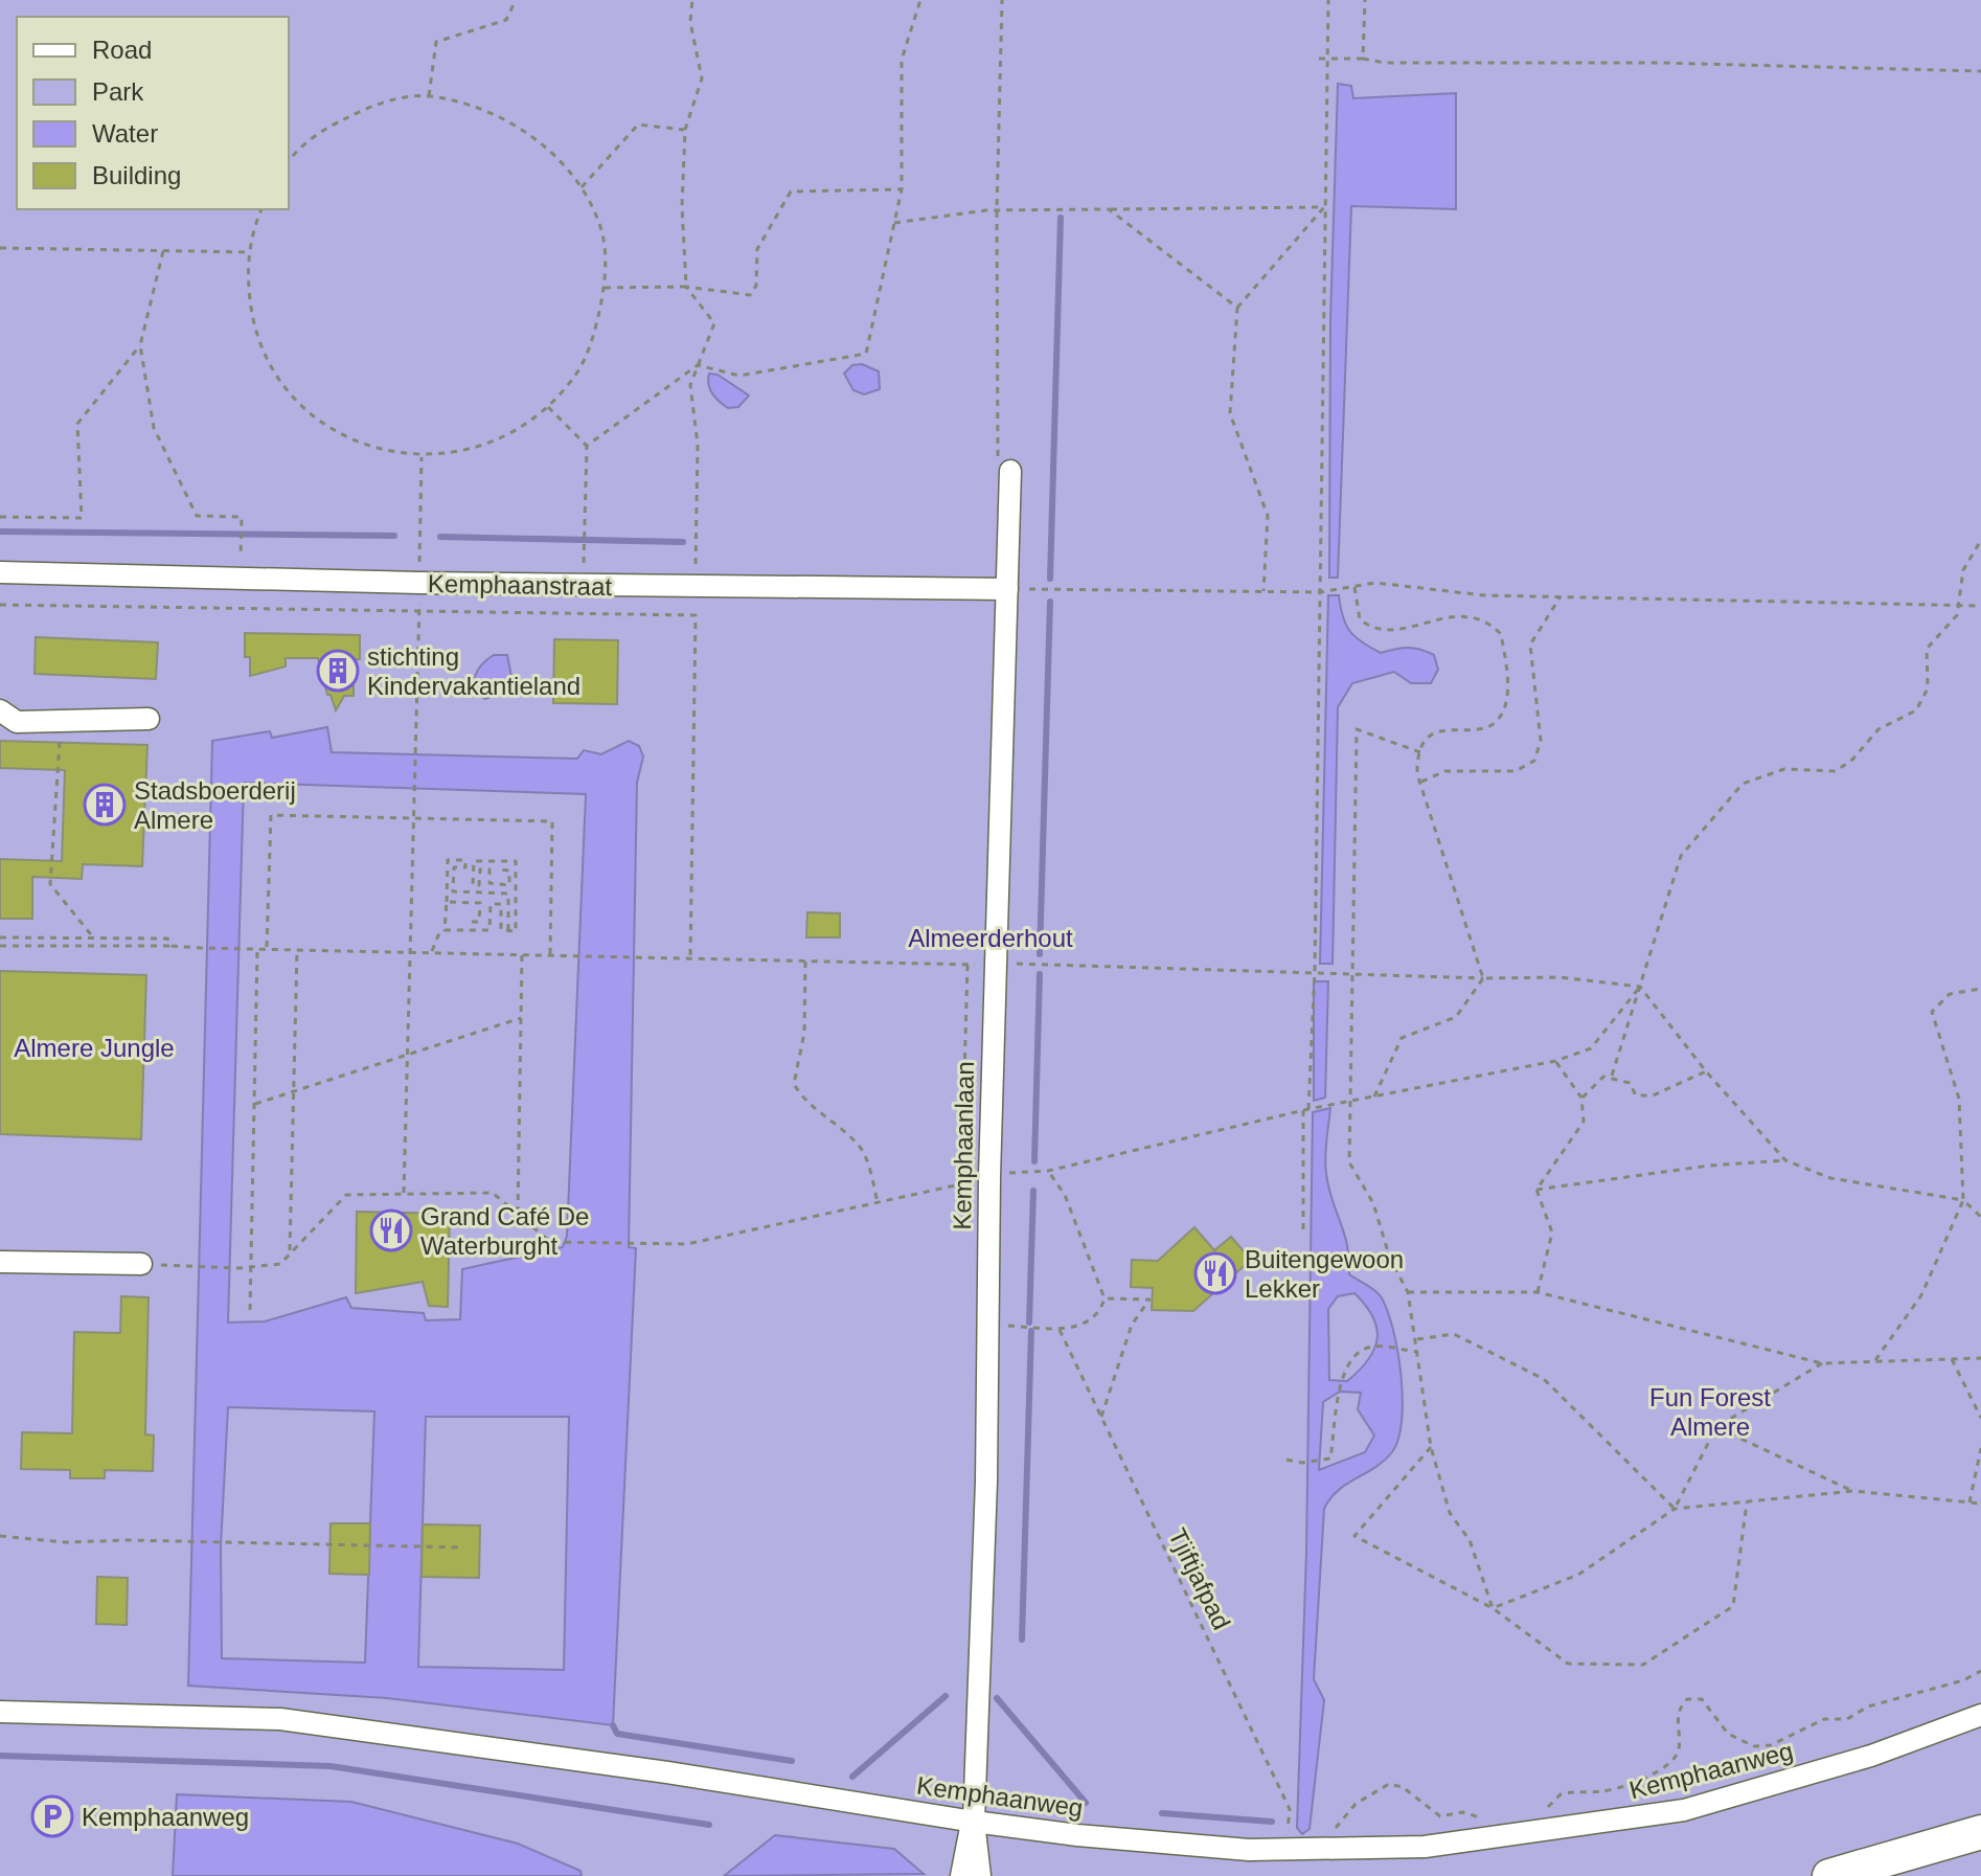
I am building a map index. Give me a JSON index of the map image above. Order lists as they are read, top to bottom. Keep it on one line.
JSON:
{"streets":{"street":["Kemphaanstraat","Kemphaanlaan","Kemphaanweg"],"path":["Tjiftjafpad"]},"crossings":[["Kemphaanstraat","Kemphaanlaan"],["Kemphaanlaan","Kemphaanweg"],["Tjiftjafpad","Kemphaanweg"]],"parks":["Almeerderhout","Almere Jungle","Fun Forest Almere"],"places":{"building":["stichting Kindervakantieland","Stadsboerderij Almere"],"restaurant":["Grand Café De Waterburght","Buitengewoon Lekker"],"parking":["Kemphaanweg"]},"legend":["Road","Park","Water","Building"]}
